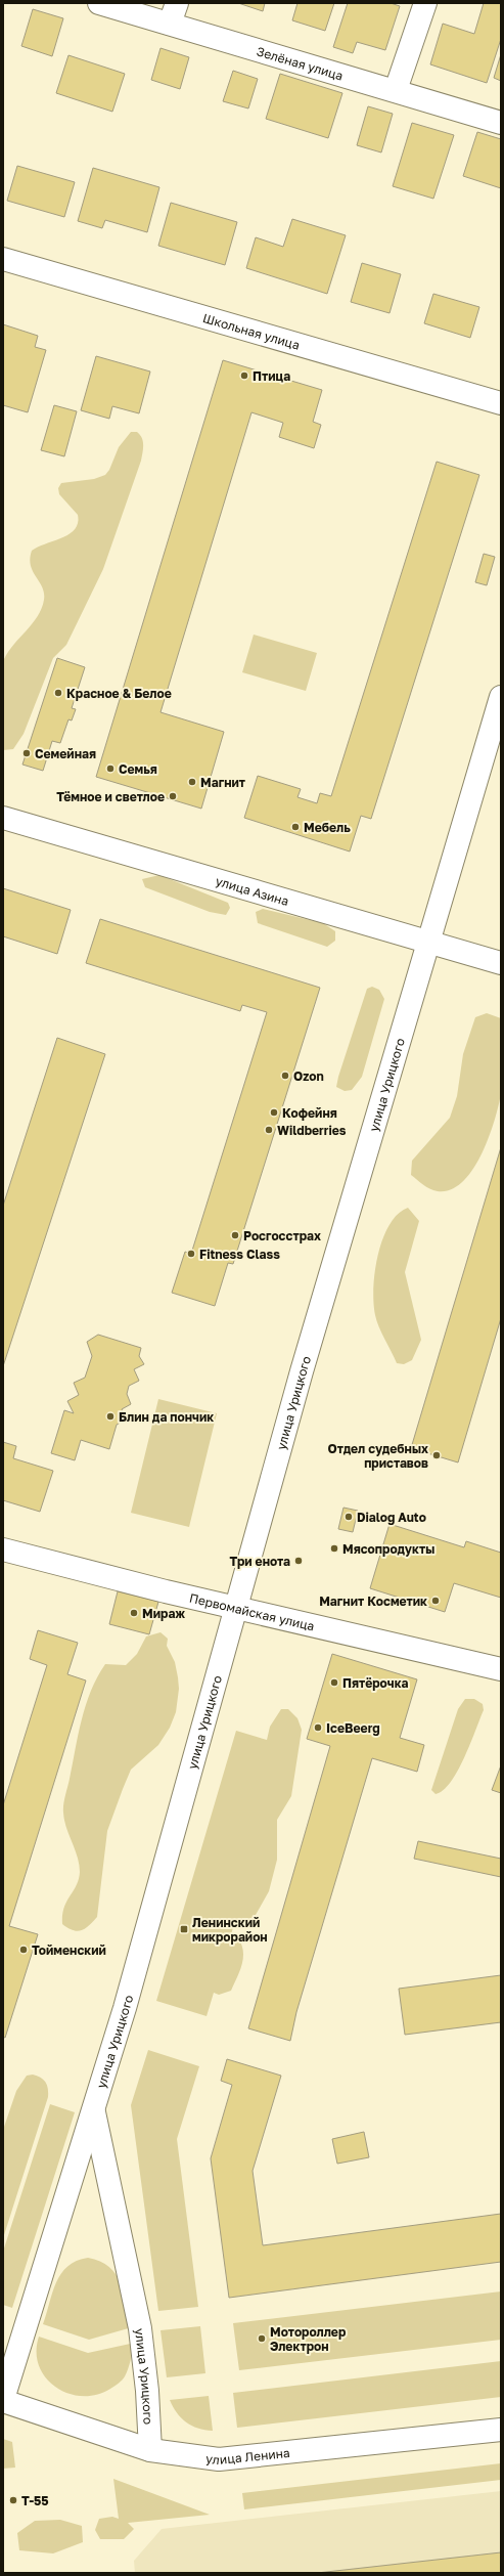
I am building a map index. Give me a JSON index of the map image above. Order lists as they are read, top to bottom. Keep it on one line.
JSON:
{"streets":{"street":["Зелёная улица","Школьная улица","улица Азина","улица Урицкого","Первомайская улица","улица Ленина"]},"crossings":[["улица Азина","улица Урицкого"],["улица Урицкого","Первомайская улица"],["улица Урицкого","улица Ленина"]],"places":{"other":["Птица","Красное & Белое","Семейная","Семья","Магнит","Тёмное и светлое","Мебель","Ozon","Кофейня","Wildberries","Росгосстрах","Fitness Class","Блин да пончик","Отдел судебных приставов","Dialog Auto","Мясопродукты","Три енота","Магнит Косметик","Мираж","Пятёрочка","IceBeerg","Тойменский","Мотороллер Электрон","Т-55"],"transit":["Ленинский микрорайон"]}}
